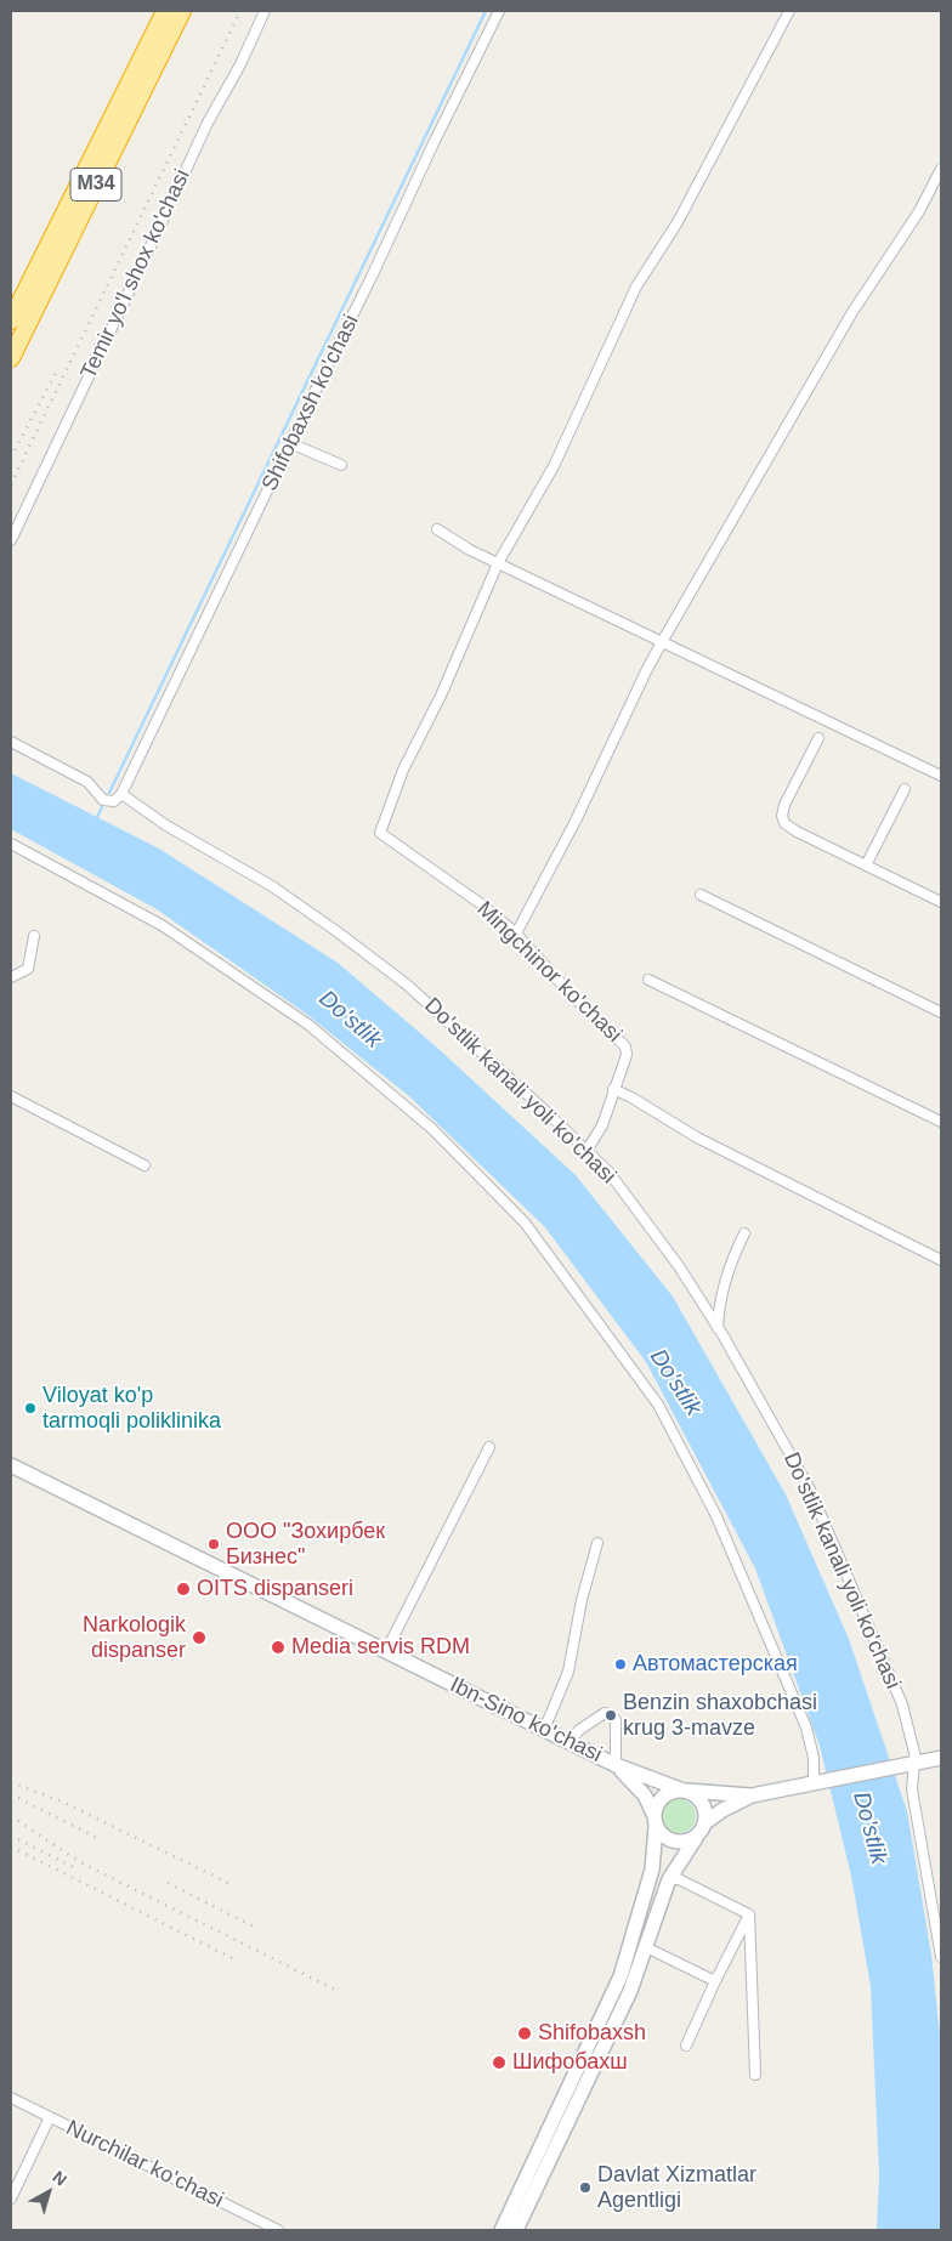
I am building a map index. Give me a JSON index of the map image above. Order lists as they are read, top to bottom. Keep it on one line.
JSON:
{"streets":{"highway":["M34"],"main road":["Ibn-Sino ko'chasi"],"street":["Temir yo'l shox ko'chasi","Shifobaxsh ko'chasi","Mingchinor ko'chasi","Do'stlik kanali yoli ko'chasi","Nurchilar ko'chasi"]},"crossings":[["Shifobaxsh ko'chasi","Do'stlik kanali yoli ko'chasi"],["Mingchinor ko'chasi","Do'stlik kanali yoli ko'chasi"]],"water":["Do'stlik"],"places":["Viloyat ko'p tarmoqli poliklinika","ООО \"Зохирбек Бизнес\"","OITS dispanseri","Narkologik dispanser","Media servis RDM","Автомастерская","Benzin shaxobchasi krug 3-mavze","Shifobaxsh","Шифобахш","Davlat Xizmatlar Agentligi"],"north":"top right"}
